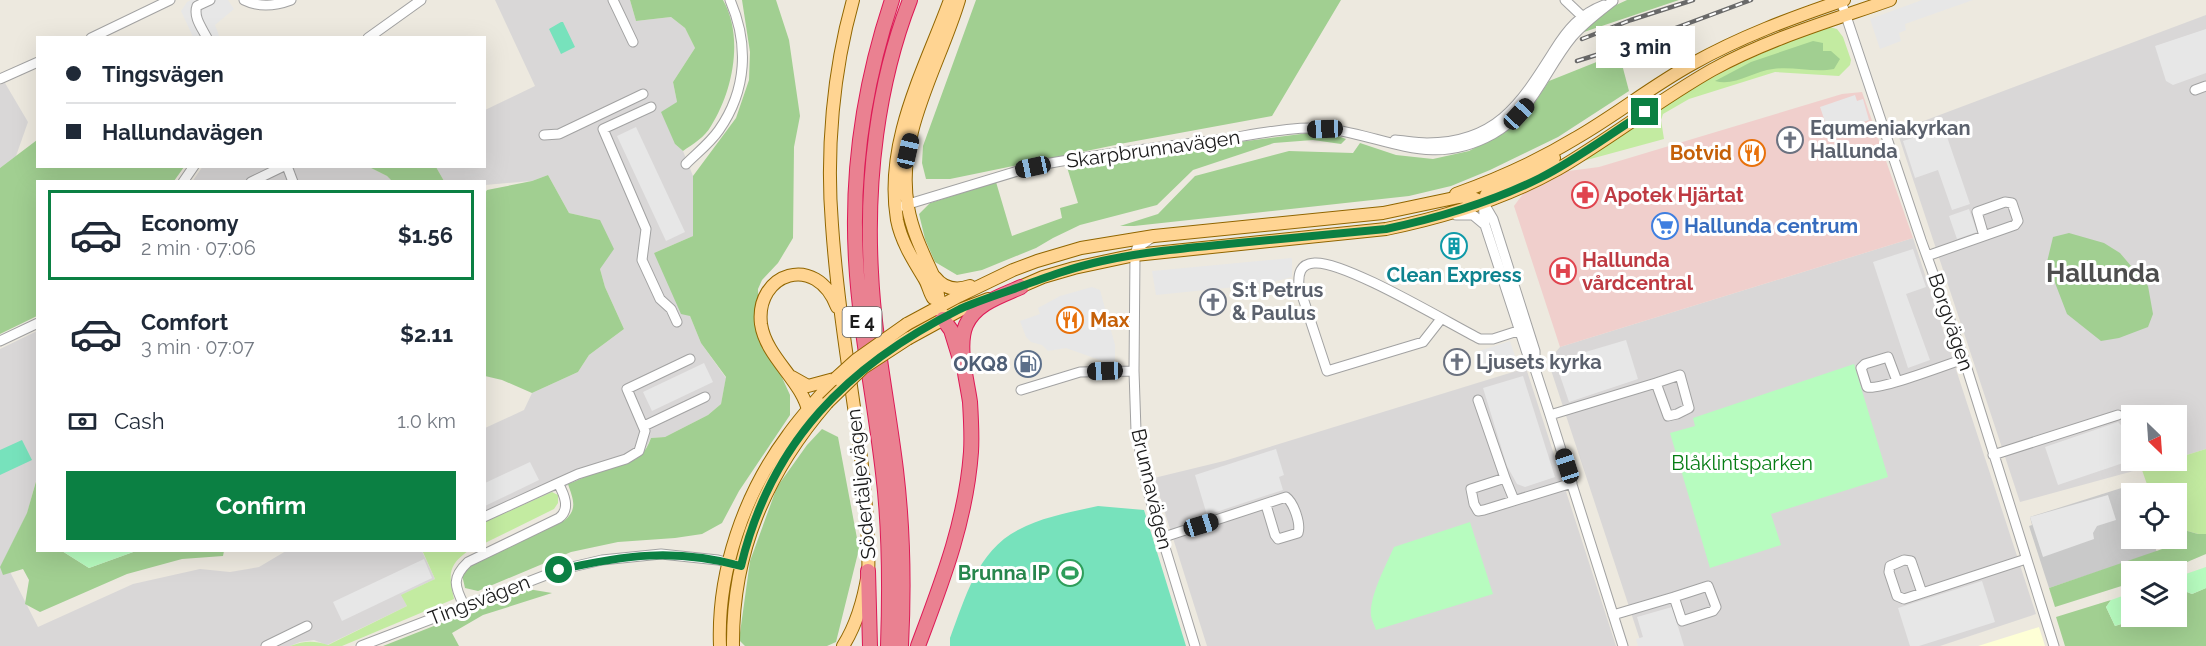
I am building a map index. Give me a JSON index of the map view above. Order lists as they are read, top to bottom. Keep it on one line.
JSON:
{"streets":{"highway":["E 4","Södertäljevägen"],"street":["Skarpbrunnavägen","Borgvägen","Brunnavägen","Tingsvägen"]},"districts":["Hallunda"],"parks":["Blåklintsparken"],"places":{"church":["Equmeniakyrkan Hallunda","S:t Petrus & Paulus","Ljusets kyrka"],"restaurant":["Botvid","Max"],"pharmacy":["Apotek Hjärtat"],"supermarket":["Hallunda centrum"],"building":["Clean Express"],"hospital":["Hallunda vårdcentral"],"fuel station":["OKQ8"],"sports":["Brunna IP"]},"north":"bottom right","page":{"bubble":"3 min","banner":["Tingsvägen","Hallundavägen"],"list":[{"name":"Economy","note":"2 min · 07:06","value":"$1.56"},{"name":"Comfort","note":"3 min · 07:07","value":"$2.11"}],"pay":["Cash","1.0 km"],"buttons":"Confirm"}}
